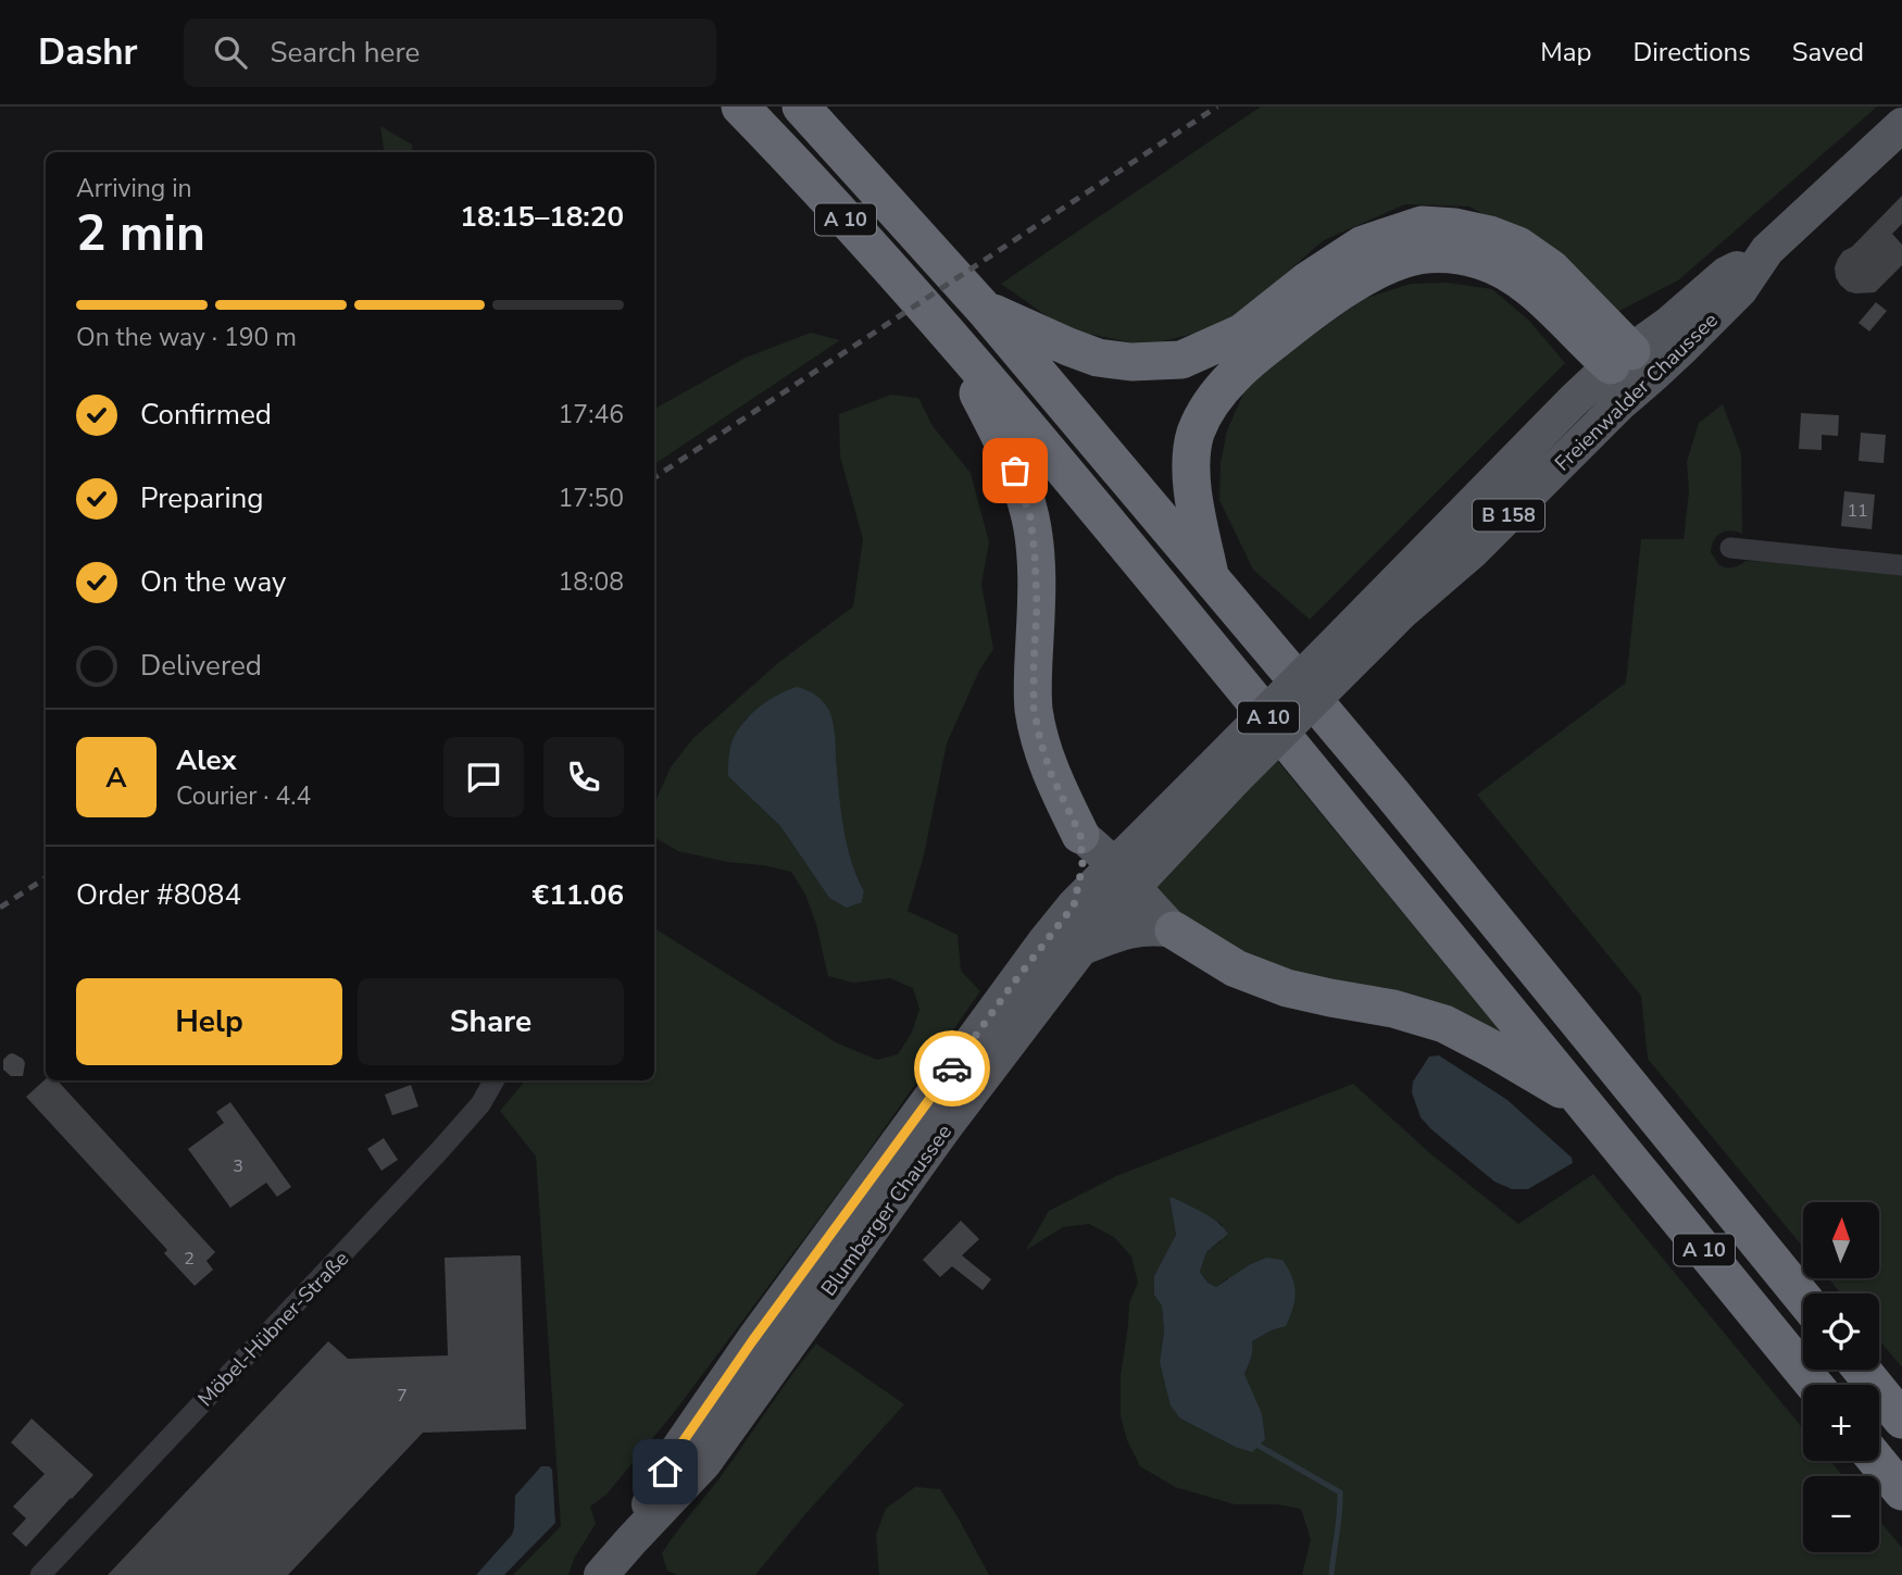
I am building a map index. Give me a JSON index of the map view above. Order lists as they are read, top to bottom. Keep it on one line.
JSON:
{"streets":{"highway":["A 10"],"main road":["Freienwalder Chaussee","B 158","Blumberger Chaussee"],"street":["Möbel-Hübner-Straße"]},"crossings":[["Freienwalder Chaussee","Blumberger Chaussee"]],"house_numbers":["11","3","2","7"],"north":"top","page":{"header":"Dashr","search":"Search here","nav":["Map","Directions","Saved"],"heading":["2 min","Arriving in","18:15–18:20"],"panel":["Alex","Courier · 4.4","Order #8084","€11.06"],"bar":"On the way · 190 m","list":[["Confirmed","17:46"],["Preparing","17:50"],["On the way","18:08"],"Delivered"],"round":"A","buttons":["Help","Share"],"map_buttons":["+","−"]}}
